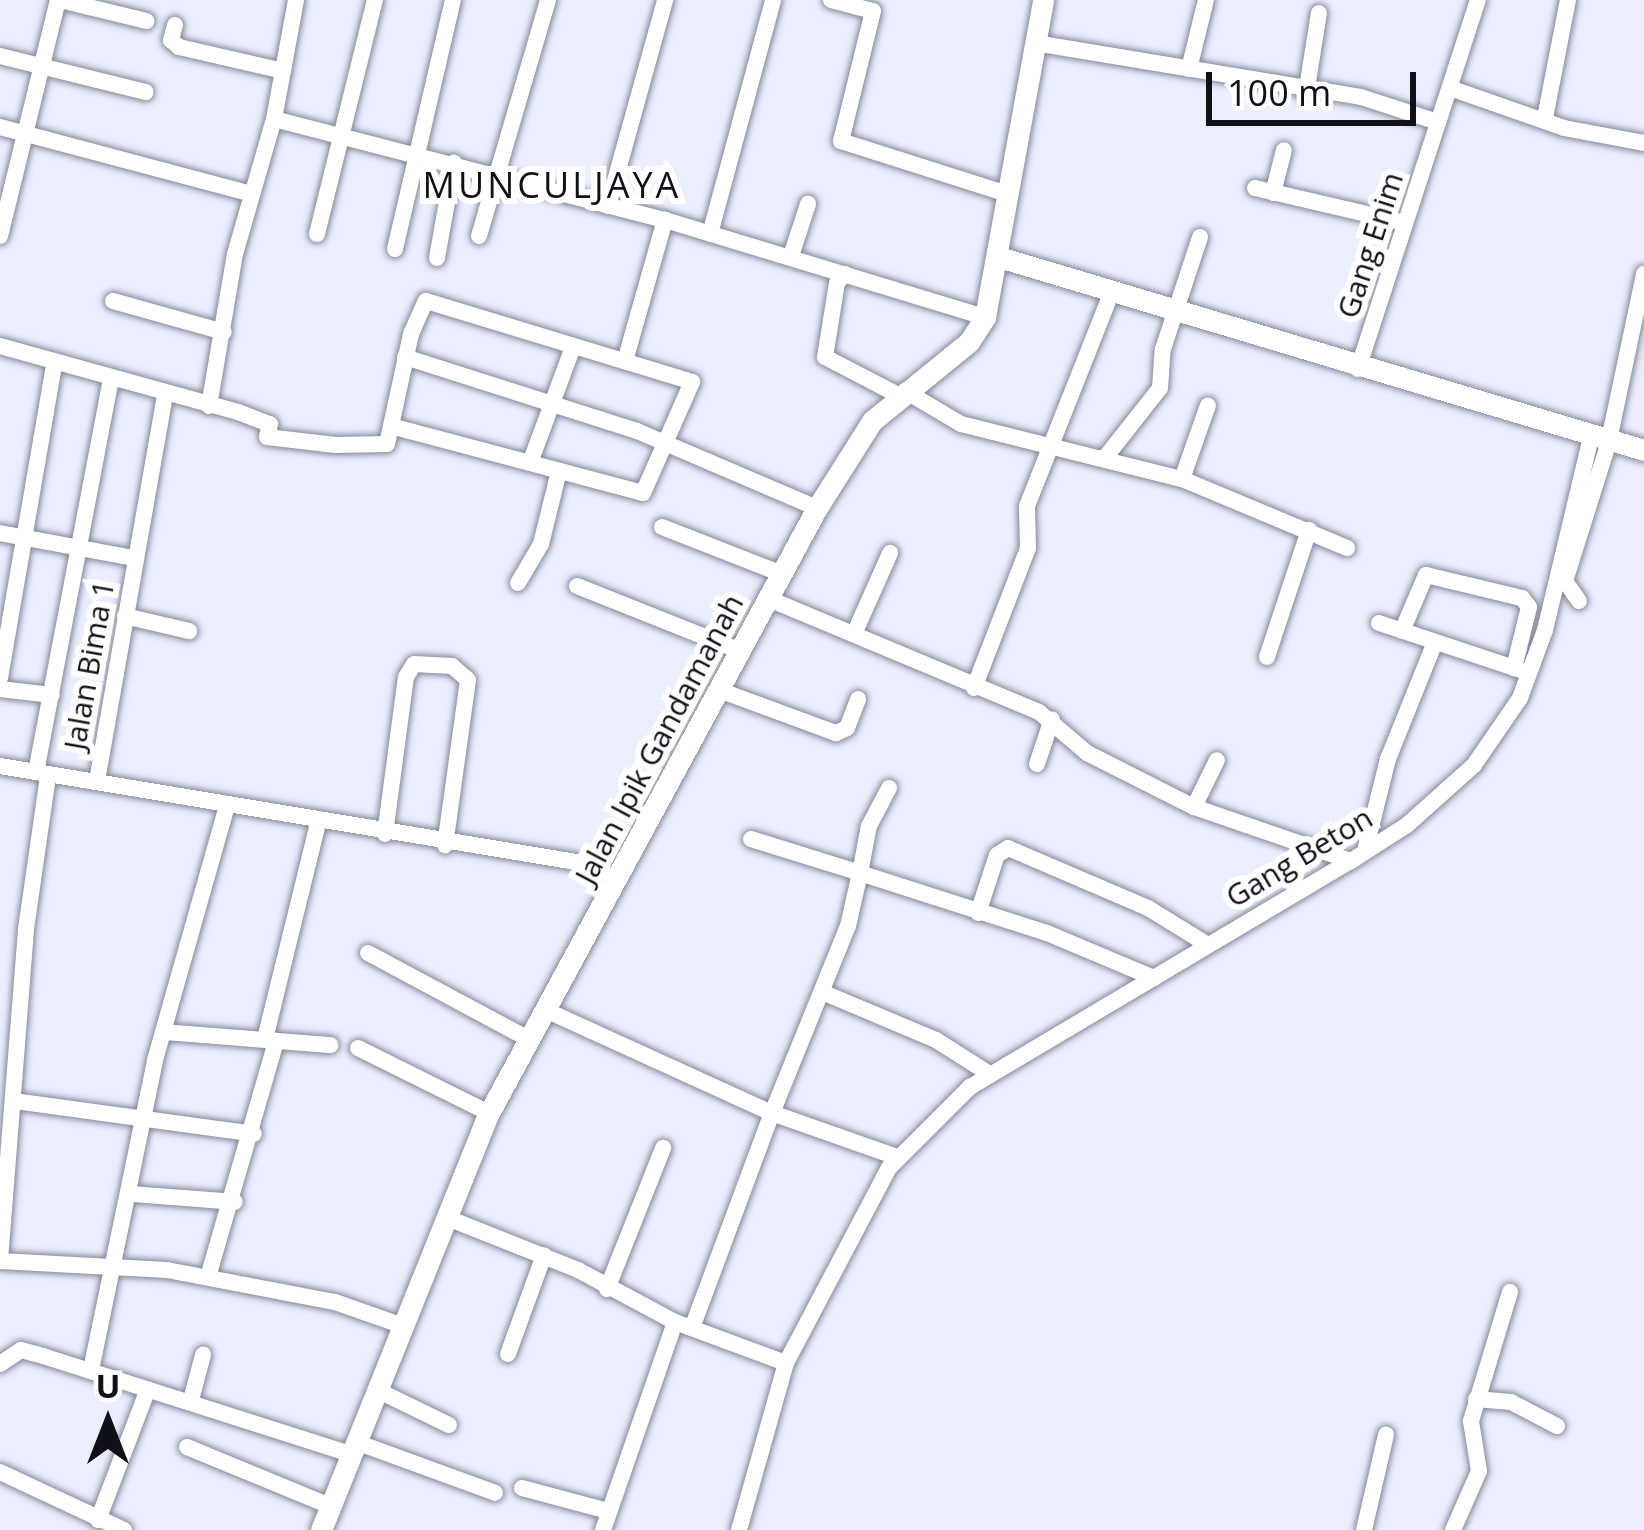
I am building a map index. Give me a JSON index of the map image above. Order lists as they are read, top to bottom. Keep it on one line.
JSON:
{"streets":{"street":["Gang Enim","Jalan Bima 1","Jalan Ipik Gandamanah","Gang Beton"]},"districts":["MUNCULJAYA"],"scale_bar":"100 m","north":"top"}
